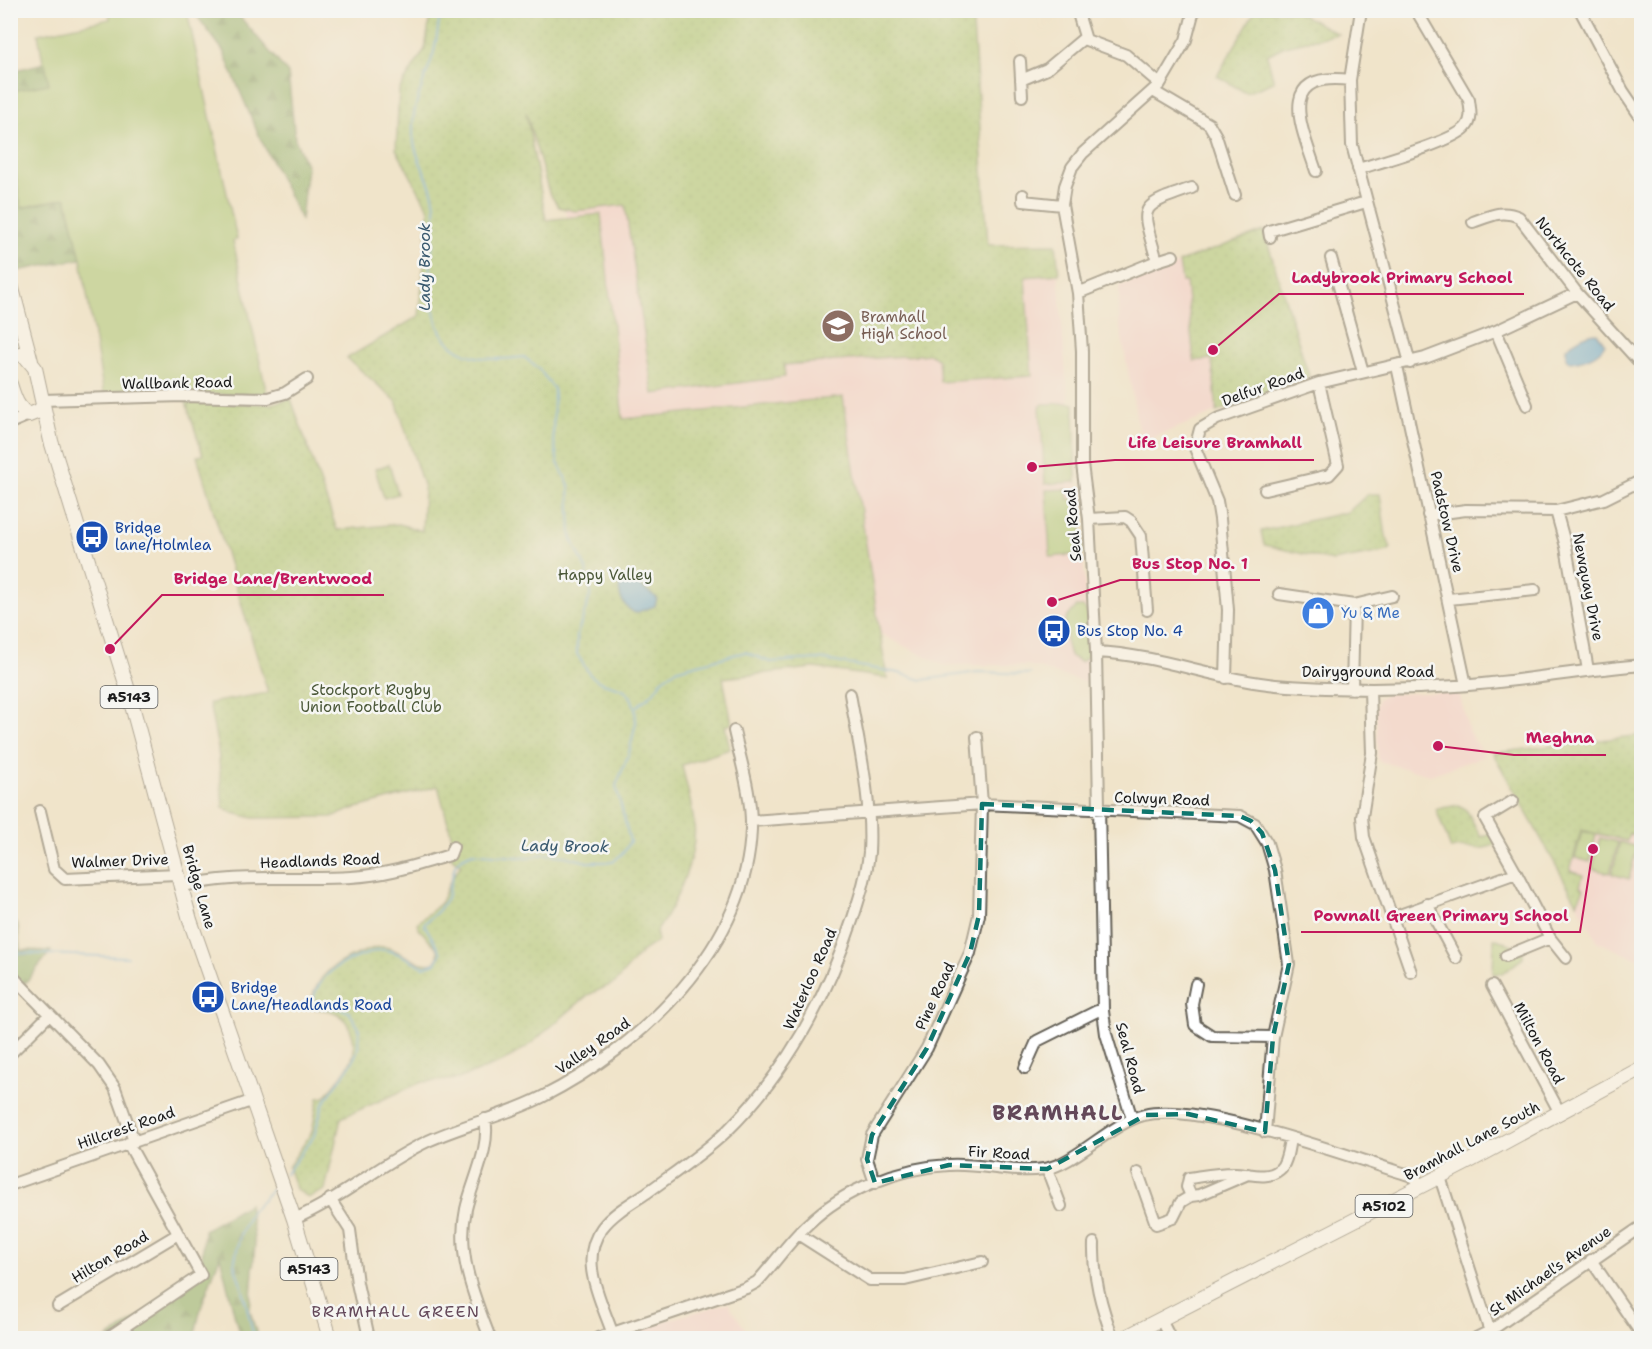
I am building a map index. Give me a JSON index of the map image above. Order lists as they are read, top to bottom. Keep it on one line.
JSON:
{"streets":{"main road":["A5143","Bridge Lane","Bramhall Lane South","A5102"],"street":["Northcote Road","Wallbank Road","Delfur Road","Padstow Drive","Seal Road","Newquay Drive","Dairyground Road","Colwyn Road","Walmer Drive","Headlands Road","Waterloo Road","Pine Road","Milton Road","Valley Road","Hillcrest Road","Fir Road","Hilton Road","St Michael's Avenue"]},"crossings":[["Northcote Road","Delfur Road"],["Wallbank Road","Bridge Lane"],["Delfur Road","Padstow Drive"],["Delfur Road","Dairyground Road"],["Padstow Drive","Dairyground Road"],["Seal Road","Dairyground Road"],["Seal Road","Colwyn Road"],["Seal Road","Fir Road"],["Newquay Drive","Dairyground Road"],["Colwyn Road","Waterloo Road"],["Colwyn Road","Pine Road"],["Colwyn Road","Valley Road"],["Colwyn Road","Fir Road"],["Walmer Drive","Headlands Road"],["Walmer Drive","Bridge Lane"],["Headlands Road","Bridge Lane"],["Bridge Lane","Valley Road"],["Bridge Lane","Hillcrest Road"],["Waterloo Road","Fir Road"],["Pine Road","Fir Road"],["Milton Road","Bramhall Lane South"],["Bramhall Lane South","Fir Road"]],"districts":["BRAMHALL","BRAMHALL GREEN"],"water":["Lady Brook"],"parks":["Happy Valley","Stockport Rugby Union Football Club"],"places":{"school or university":["Bramhall High School"],"other":["Ladybrook Primary School","Life Leisure Bramhall","Bus Stop No. 1","Bridge Lane/Brentwood","Meghna","Pownall Green Primary School"],"bus stop":["Bridge lane/Holmlea","Bus Stop No. 4","Bridge Lane/Headlands Road"],"shop":["Yu & Me"]}}
